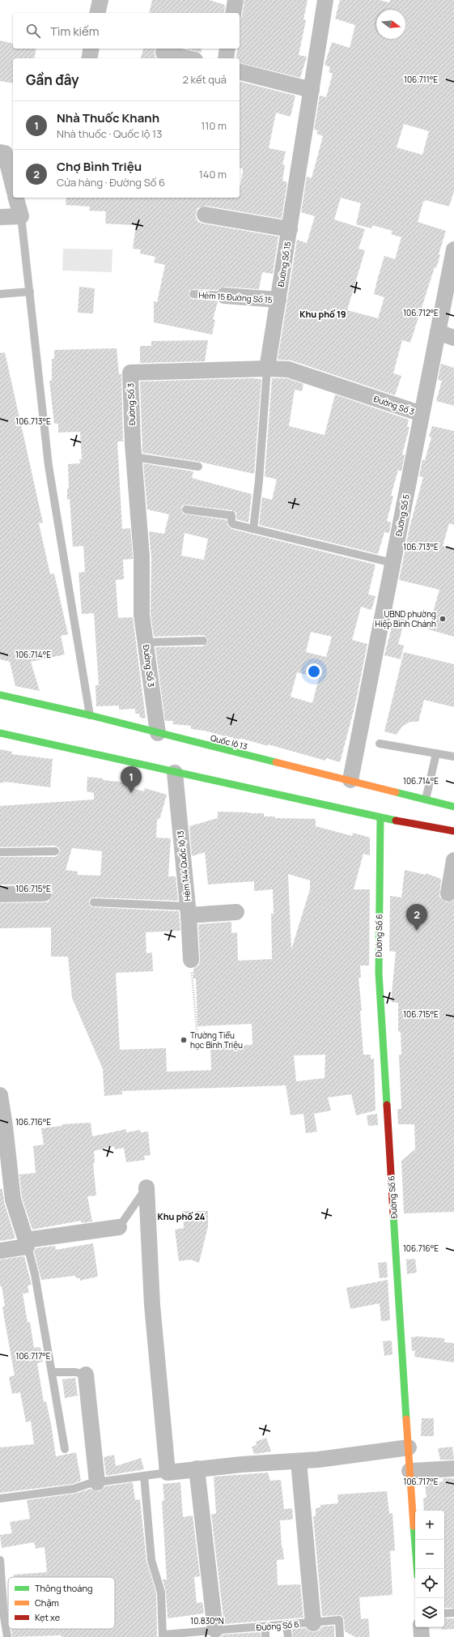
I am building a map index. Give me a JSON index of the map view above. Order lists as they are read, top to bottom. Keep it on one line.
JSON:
{"streets":{"main road":["Quốc lộ 13","Đường Số 6"],"street":["Đường Số 15","Hẻm 15 Đường Số 15","Đường Số 3","Đường Số 5","Hẻm 144 Quốc lộ 13"]},"crossings":[["Đường Số 15","Hẻm 15 Đường Số 15"],["Đường Số 15","Đường Số 3"],["Đường Số 3","Đường Số 5"],["Đường Số 3","Quốc lộ 13"],["Đường Số 5","Quốc lộ 13"]],"districts":["Khu phố 19","Khu phố 24"],"places":["UBND phường Hiệp Bình Chánh","Trường Tiểu học Bình Triệu"],"legend":["Thông thoáng","Chậm","Kẹt xe"],"north":"right","page":{"search":"Tìm kiếm","heading":["Gần đây","2 kết quả"],"list":[{"mark":"1","name":"Nhà Thuốc Khanh","note":"Nhà thuốc · Quốc lộ 13","value":"110 m"},{"mark":"2","name":"Chợ Bình Triệu","note":"Cửa hàng · Đường Số 6","value":"140 m"}],"pins":["1","2"],"map_buttons":["+","−"]},"coordinates":["106.711°E","106.712°E","106.713°E","106.714°E","106.715°E","106.716°E","106.717°E","10.830°N"]}
